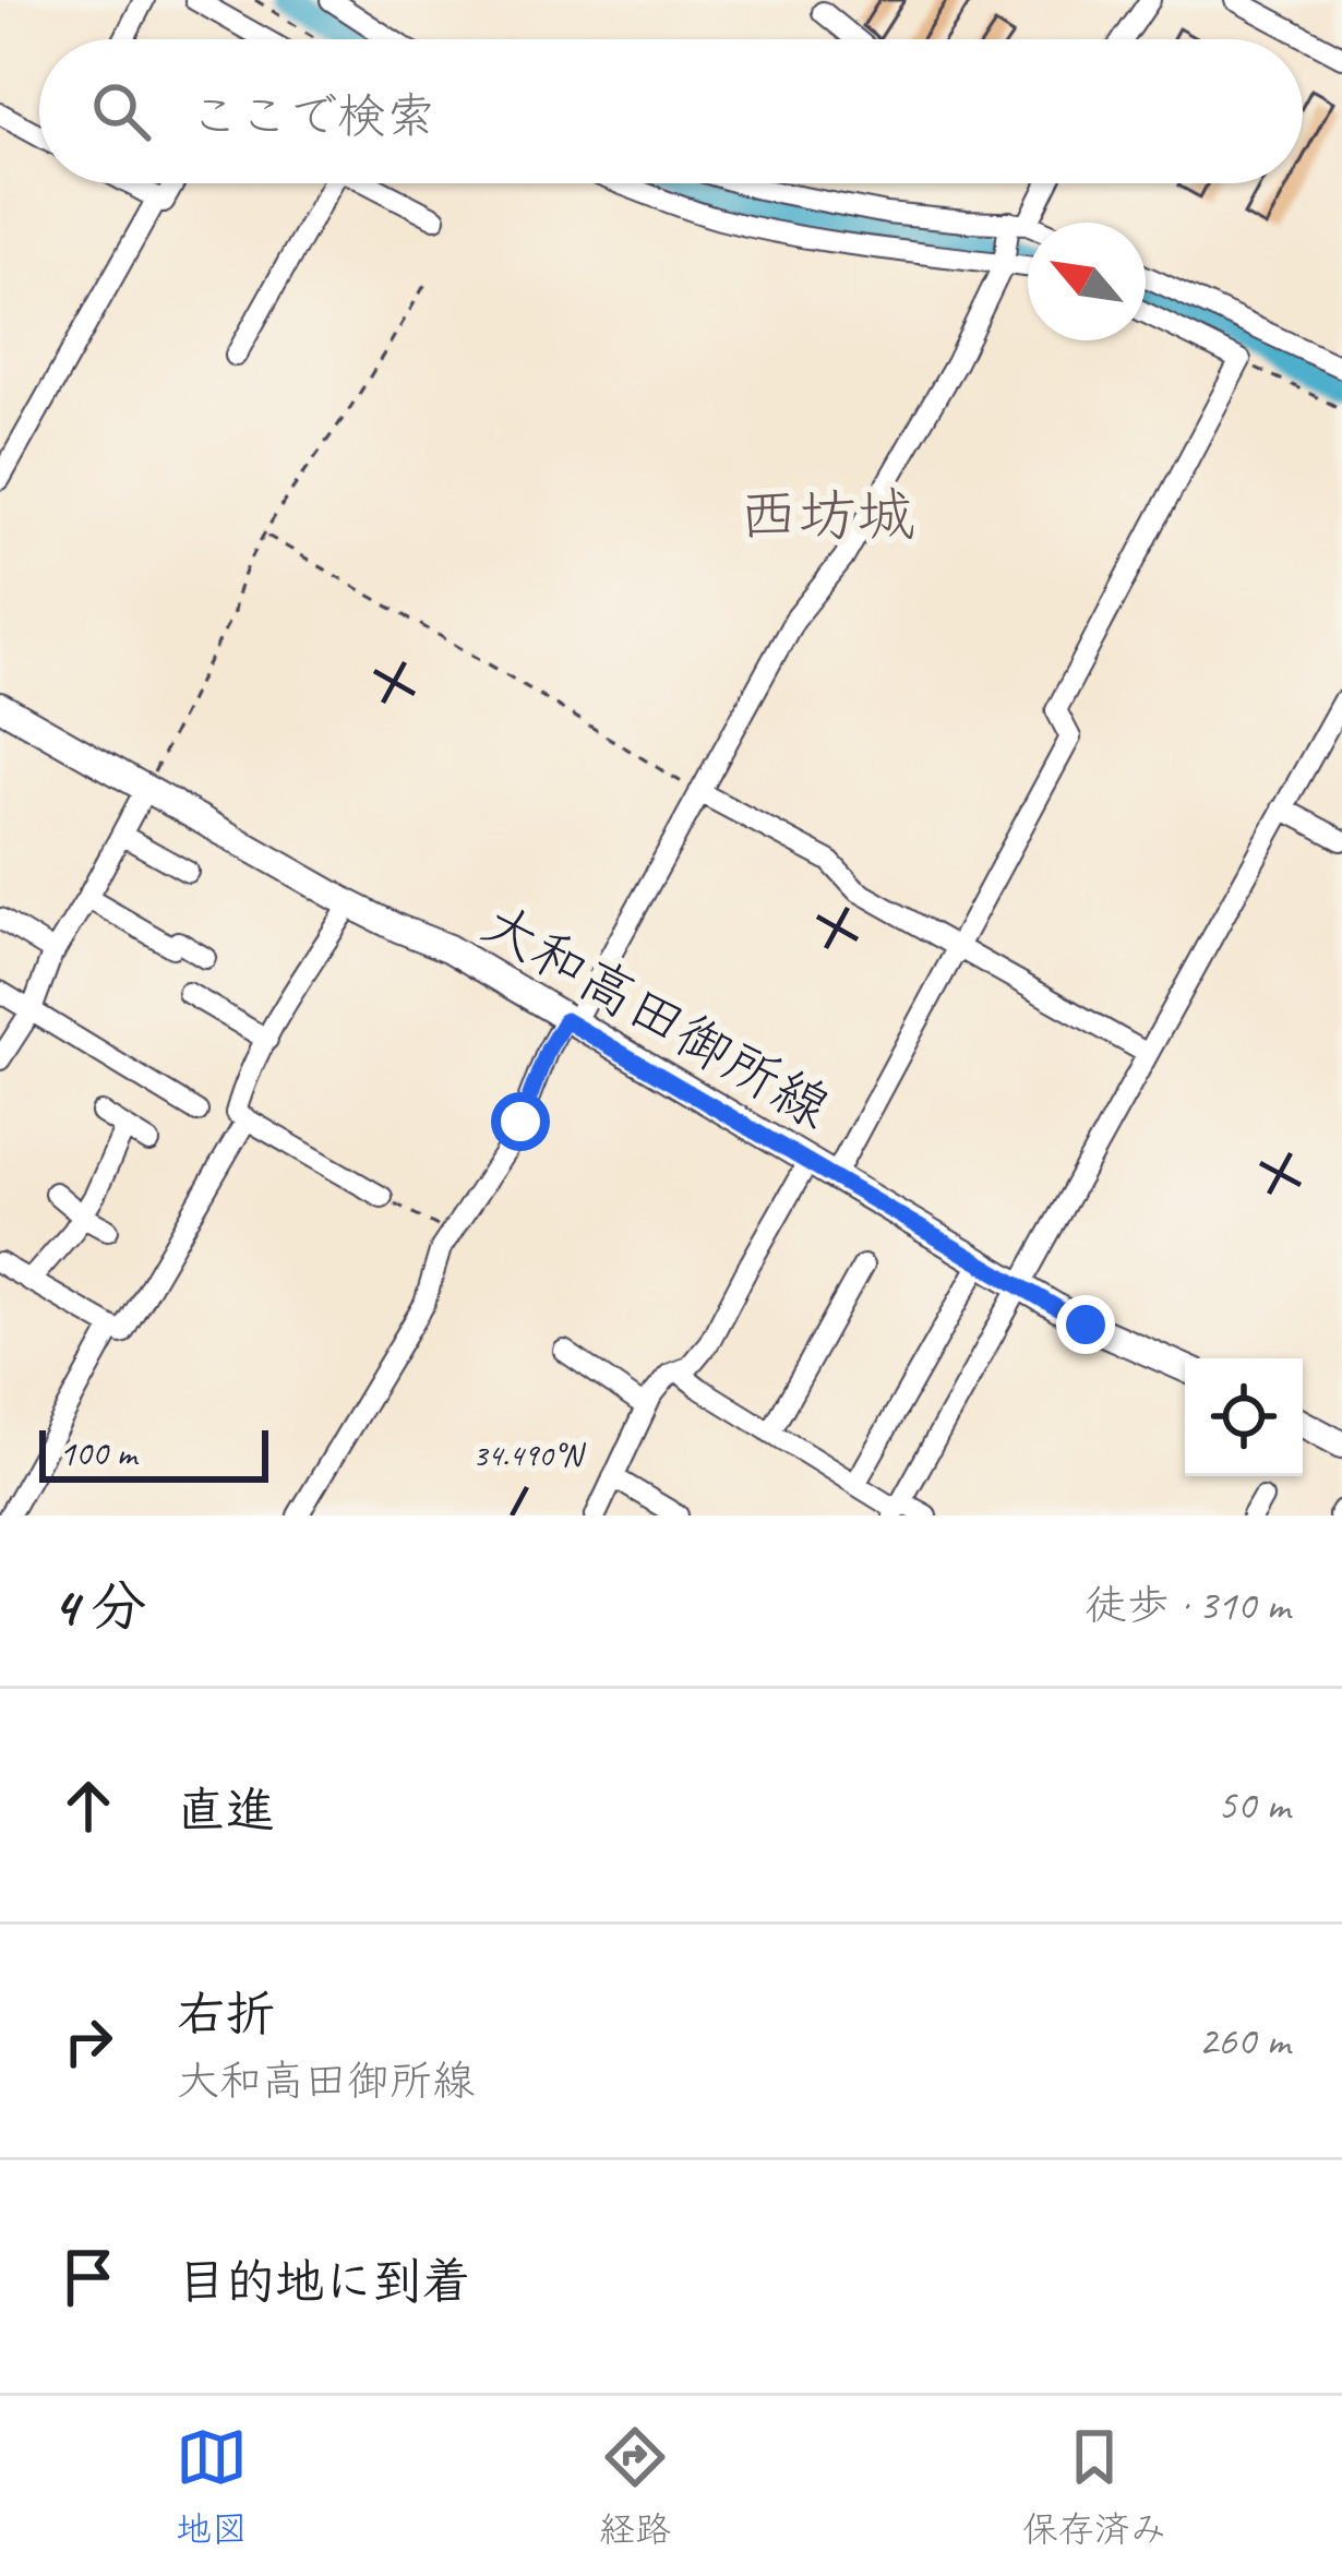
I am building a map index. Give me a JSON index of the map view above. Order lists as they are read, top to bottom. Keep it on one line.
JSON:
{"streets":{"main road":["大和高田御所線"]},"districts":["西坊城"],"scale_bar":"100 m","north":"top left","page":{"search":"ここで検索","scale":"100 m","heading":["4 分","徒歩 · 310 m"],"list":[["直進","50 m"],["右折","大和高田御所線","260 m"],"目的地に到着"],"nav":["地図","経路","保存済み"]},"coordinates":["34.490°N"]}
